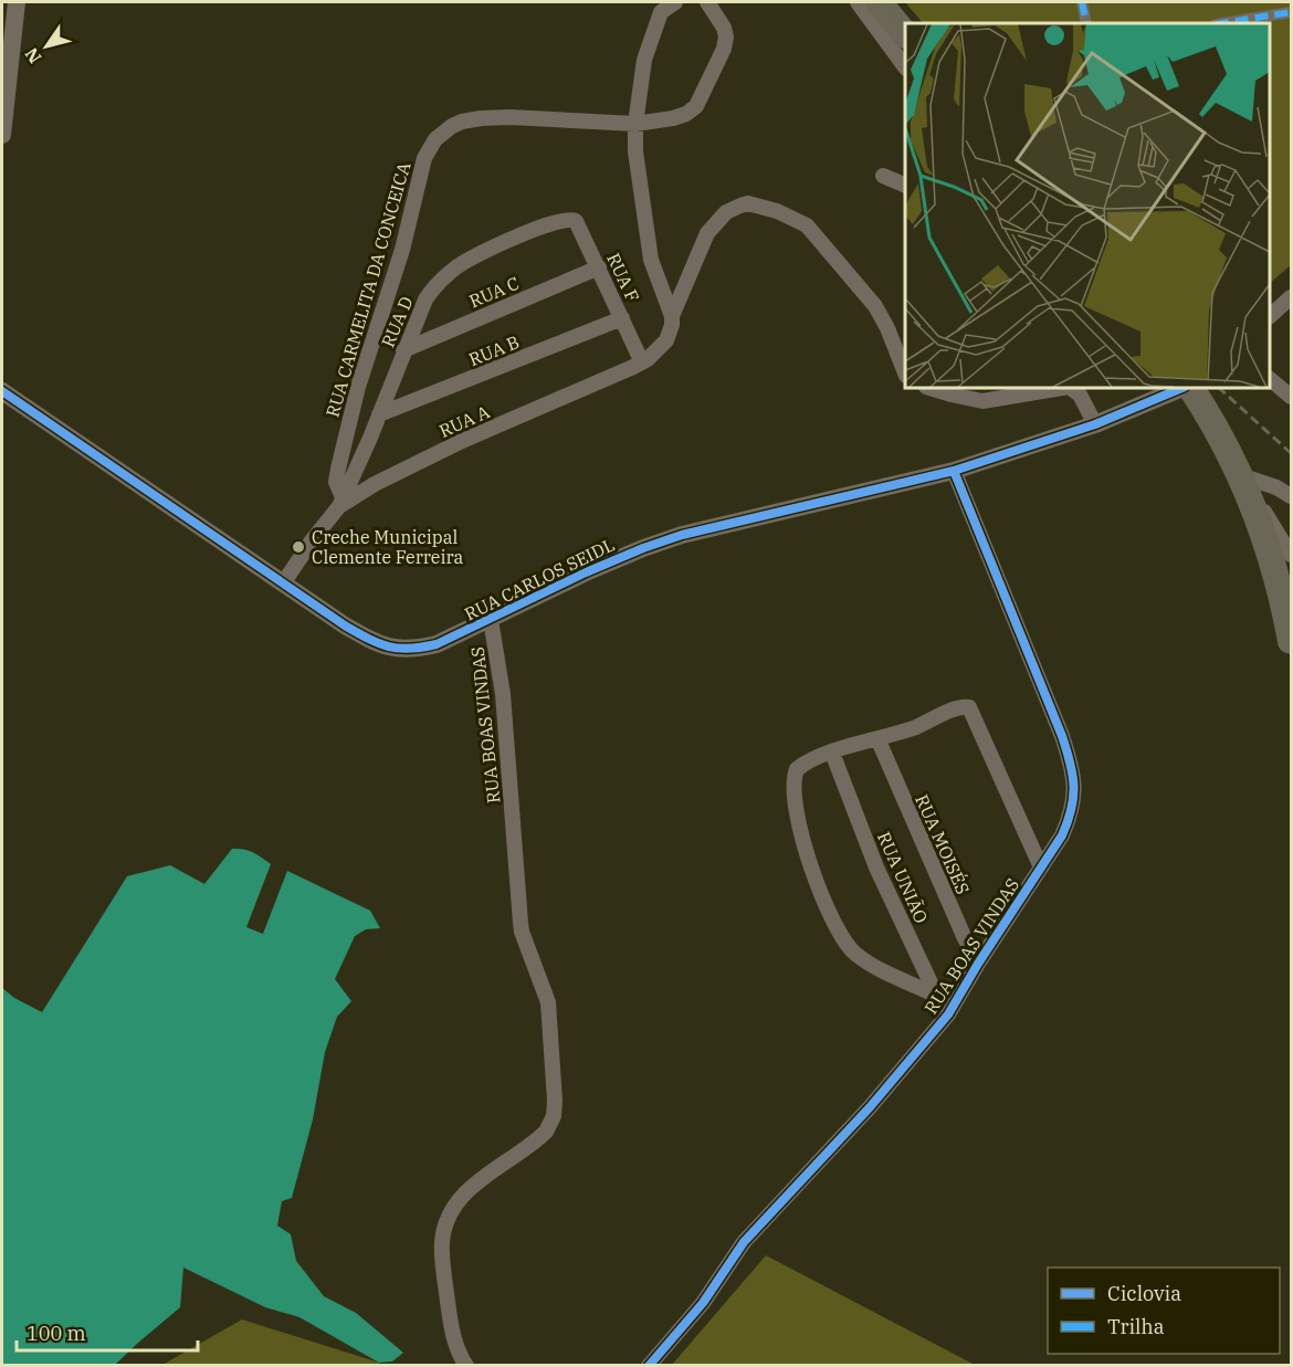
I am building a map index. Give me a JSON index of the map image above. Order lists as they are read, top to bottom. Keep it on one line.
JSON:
{"streets":{"street":["RUA F","RUA CARMELITA DA CONCEICA","RUA C","RUA D","RUA B","RUA A","RUA CARLOS SEIDL","RUA BOAS VINDAS","RUA MOISÉS","RUA UNIÃO"]},"crossings":[["RUA F","RUA C"],["RUA F","RUA D"],["RUA F","RUA B"],["RUA F","RUA A"],["RUA CARMELITA DA CONCEICA","RUA D"],["RUA CARMELITA DA CONCEICA","RUA A"],["RUA C","RUA D"],["RUA D","RUA B"],["RUA D","RUA A"],["RUA A","RUA CARLOS SEIDL"],["RUA CARLOS SEIDL","RUA BOAS VINDAS"],["RUA BOAS VINDAS","RUA MOISÉS"],["RUA BOAS VINDAS","RUA UNIÃO"]],"places":["Creche Municipal Clemente Ferreira"],"legend":["Ciclovia","Trilha"],"scale_bar":"100 m","north":"bottom left"}
